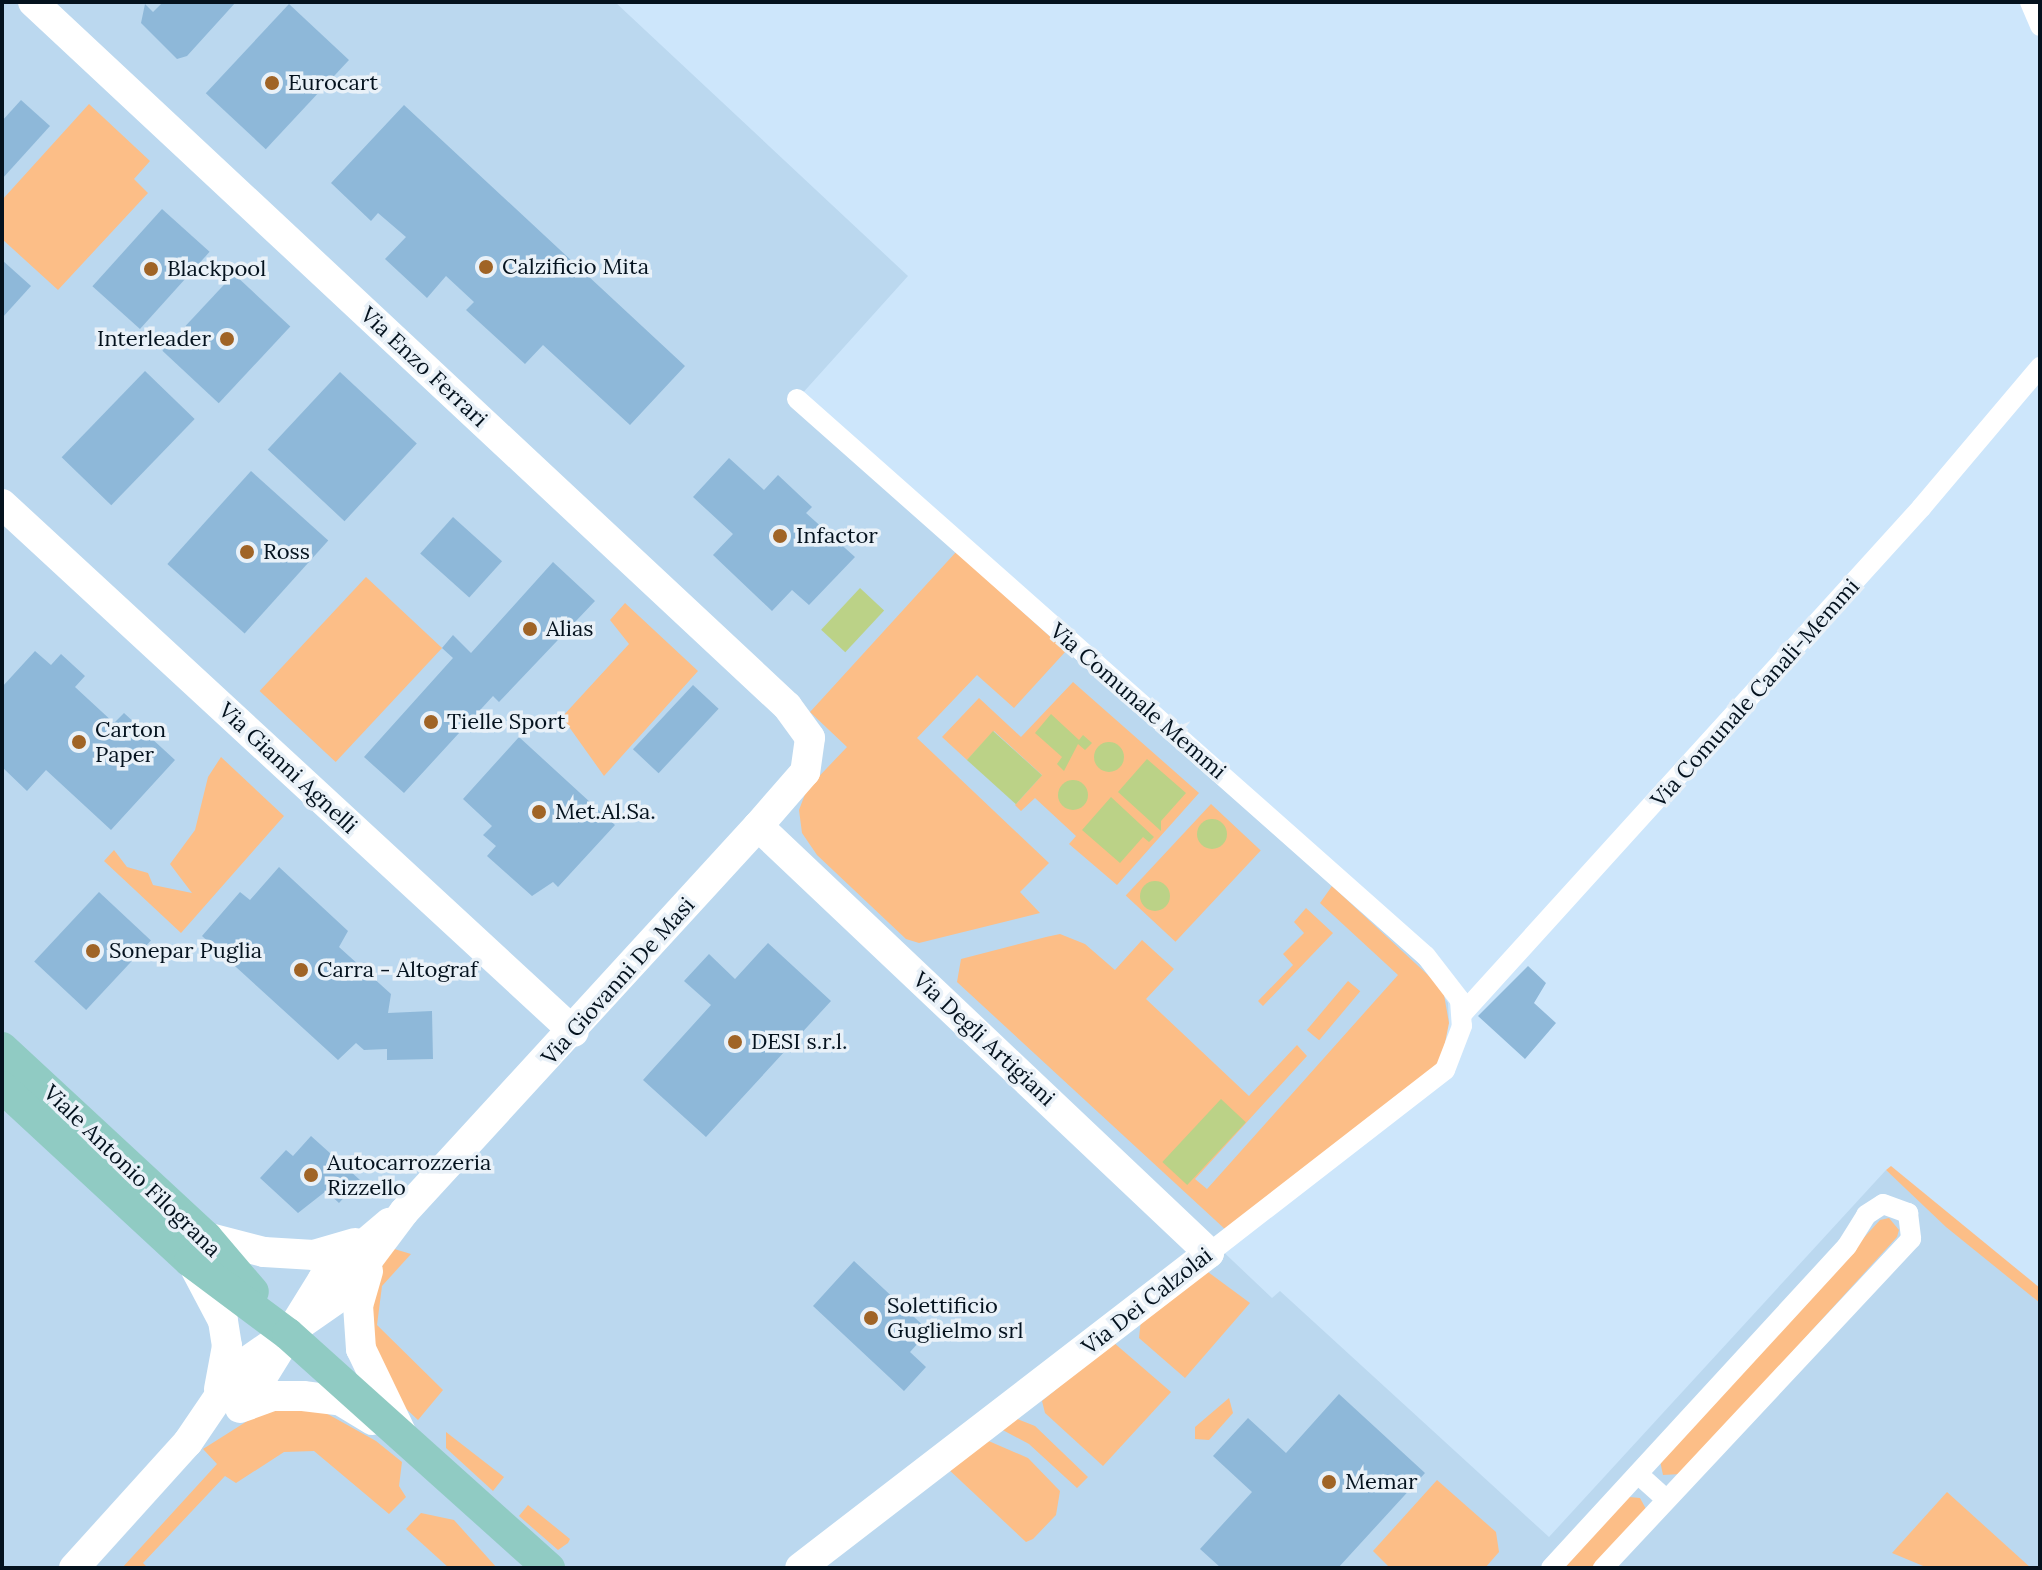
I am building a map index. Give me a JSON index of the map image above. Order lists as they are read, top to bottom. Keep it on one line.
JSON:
{"streets":{"main road":["Viale Antonio Filograna"],"street":["Via Enzo Ferrari","Via Comunale Canali-Memmi","Via Comunale Memmi","Via Gianni Agnelli","Via Giovanni De Masi","Via Degli Artigiani","Via Dei Calzolai"]},"crossings":[["Via Enzo Ferrari","Via Giovanni De Masi"],["Via Comunale Canali-Memmi","Via Comunale Memmi"],["Via Comunale Canali-Memmi","Via Dei Calzolai"],["Via Comunale Memmi","Via Dei Calzolai"],["Via Gianni Agnelli","Via Giovanni De Masi"],["Via Giovanni De Masi","Via Degli Artigiani"],["Via Degli Artigiani","Via Dei Calzolai"]],"places":["Eurocart","Calzificio Mita","Blackpool","Interleader","Infactor","Ross","Alias","Tielle Sport","Carton Paper","Met.Al.Sa.","Sonepar Puglia","Carra - Altograf","DESI s.r.l.","Autocarrozzeria Rizzello","Solettificio Guglielmo srl","Memar"]}
